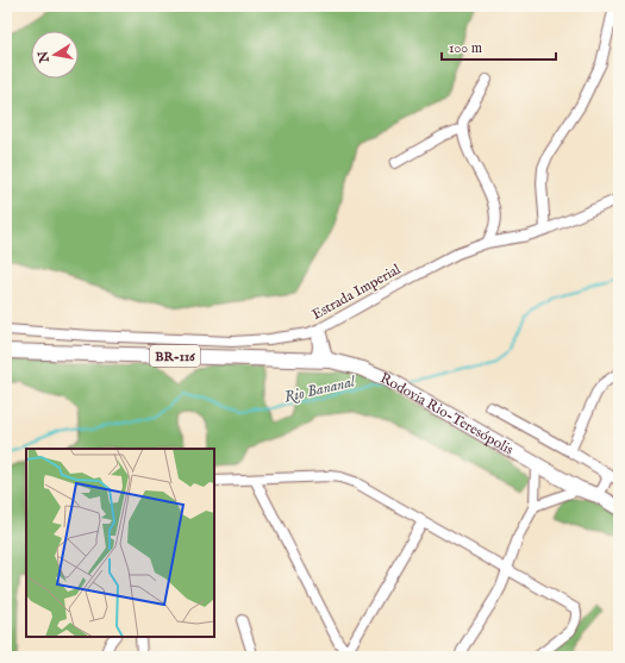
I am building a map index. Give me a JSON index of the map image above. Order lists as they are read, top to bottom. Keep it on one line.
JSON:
{"streets":{"highway":["BR-116","Rodovia Rio-Teresópolis"],"street":["Estrada Imperial"]},"water":["Rio Bananal"],"scale_bar":"100 m","north":"left"}
